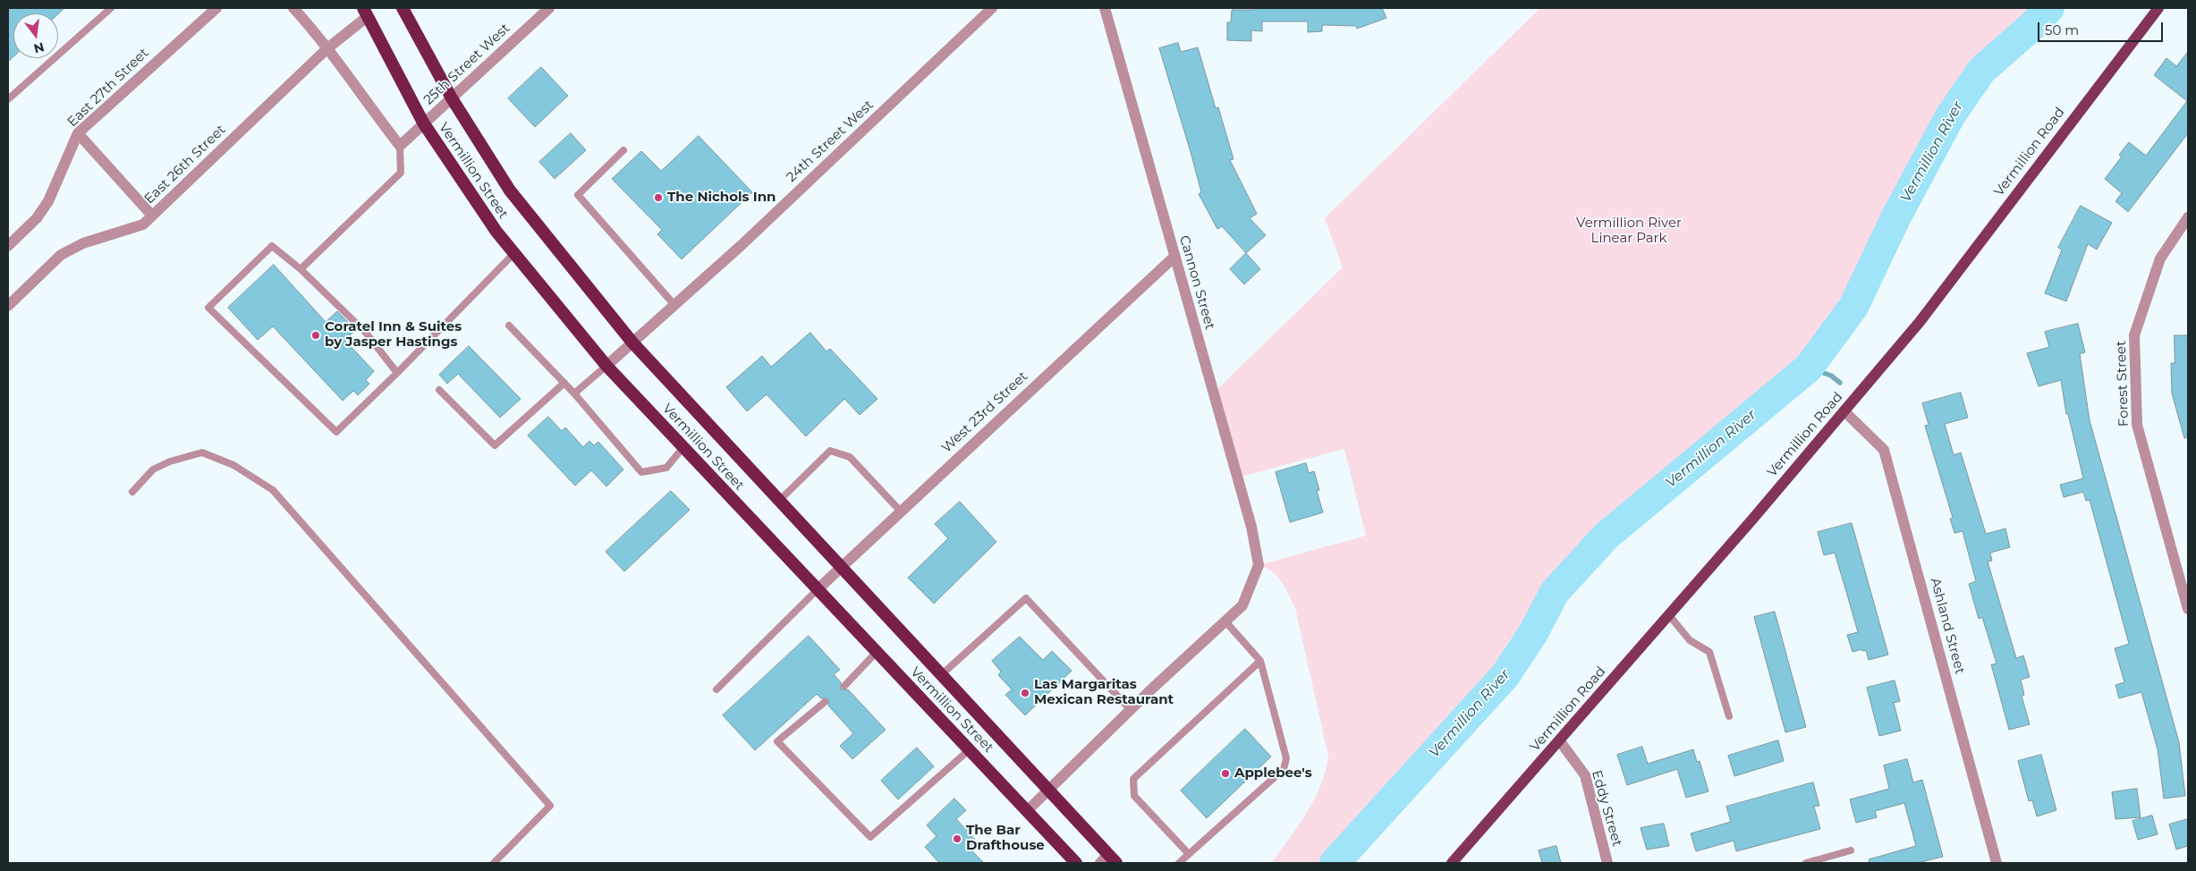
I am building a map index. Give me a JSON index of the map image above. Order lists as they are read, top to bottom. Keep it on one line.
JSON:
{"streets":{"highway":["Vermillion Street"],"main road":["Vermillion Road"],"street":["25th Street West","East 27th Street","24th Street West","East 26th Street","Cannon Street","Forest Street","West 23rd Street","Ashland Street","Eddy Street"]},"crossings":[["25th Street West","Vermillion Street"],["24th Street West","Vermillion Street"],["Vermillion Road","Ashland Street"],["Vermillion Road","Eddy Street"],["East 26th Street","Vermillion Street"],["Vermillion Street","West 23rd Street"],["Cannon Street","West 23rd Street"]],"water":["Vermillion River"],"parks":["Vermillion River Linear Park"],"places":["The Nichols Inn","Coratel Inn & Suites by Jasper Hastings","Las Margaritas Mexican Restaurant","Applebee's","The Bar Drafthouse"],"scale_bar":"50 m","north":"bottom"}
